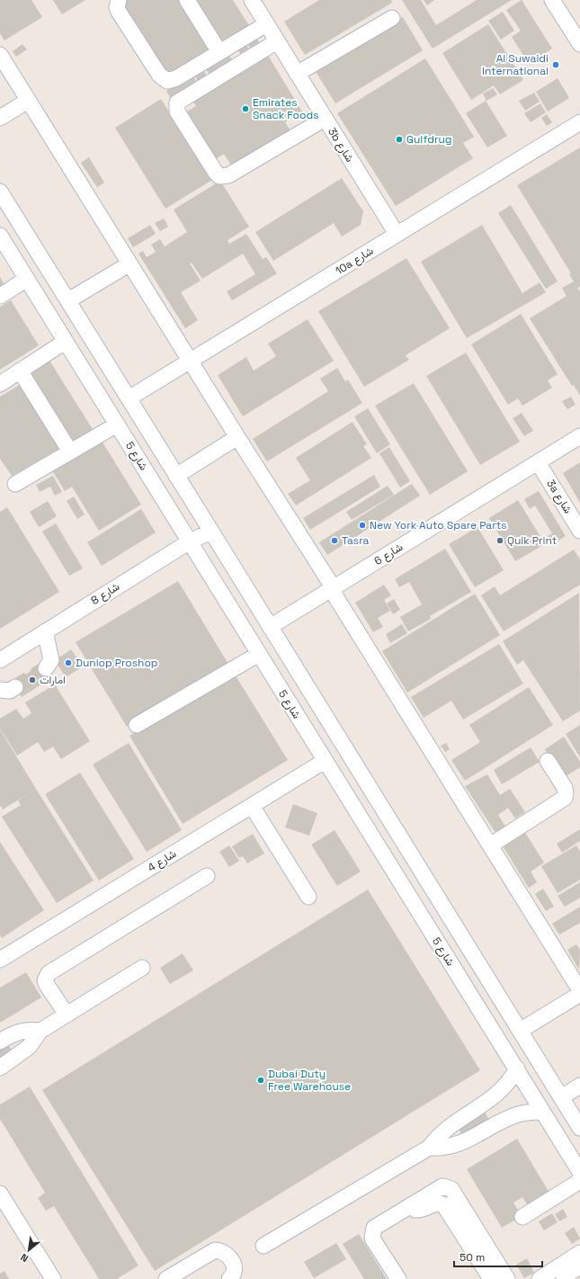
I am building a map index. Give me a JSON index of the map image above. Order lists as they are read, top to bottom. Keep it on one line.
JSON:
{"streets":{"street":["3b شارع","10a شارع","شارع 5","3a شارع","شارع 6","شارع 8","شارع 4"]},"crossings":[["3b شارع","10a شارع"],["شارع 5","شارع 8"],["شارع 5","شارع 4"],["3a شارع","شارع 6"]],"places":["Al Suwaidi International","Emirates Snack Foods","Gulfdrug","New York Auto Spare Parts","Tasra","Quik Print","Dunlop Proshop","امارات","Dubai Duty Free Warehouse"],"scale_bar":"50 m","north":"bottom left"}
